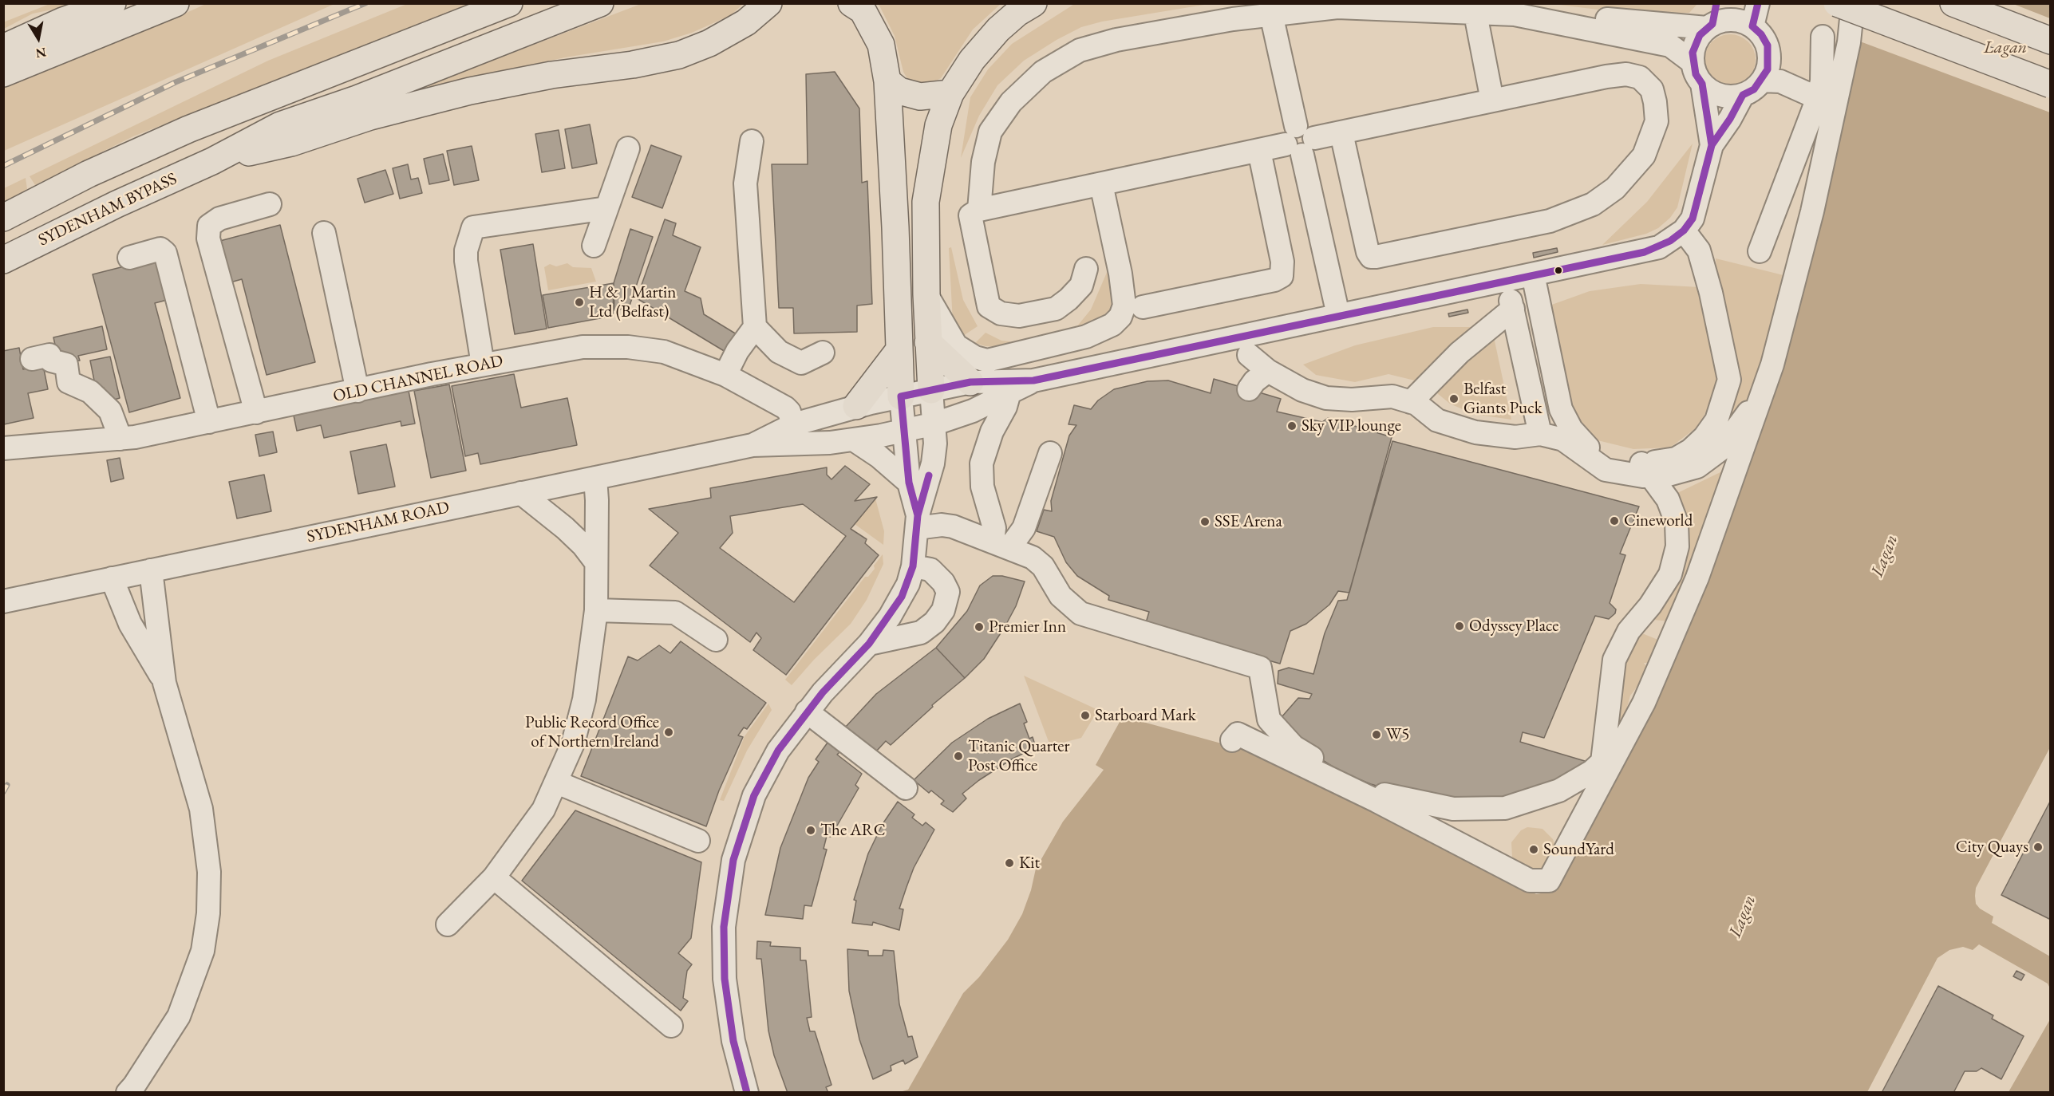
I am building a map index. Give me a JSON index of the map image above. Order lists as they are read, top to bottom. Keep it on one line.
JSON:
{"streets":{"highway":["SYDENHAM BYPASS"],"street":["OLD CHANNEL ROAD","SYDENHAM ROAD"]},"crossings":[["OLD CHANNEL ROAD","SYDENHAM ROAD"]],"water":["Lagan"],"places":["H & J Martin Ltd (Belfast)","Belfast Giants Puck","Sky VIP lounge","Cineworld","SSE Arena","Odyssey Place","Premier Inn","Starboard Mark","Public Record Office of Northern Ireland","W5","Titanic Quarter Post Office","The ARC","City Quays","SoundYard","Kit"],"north":"bottom"}
